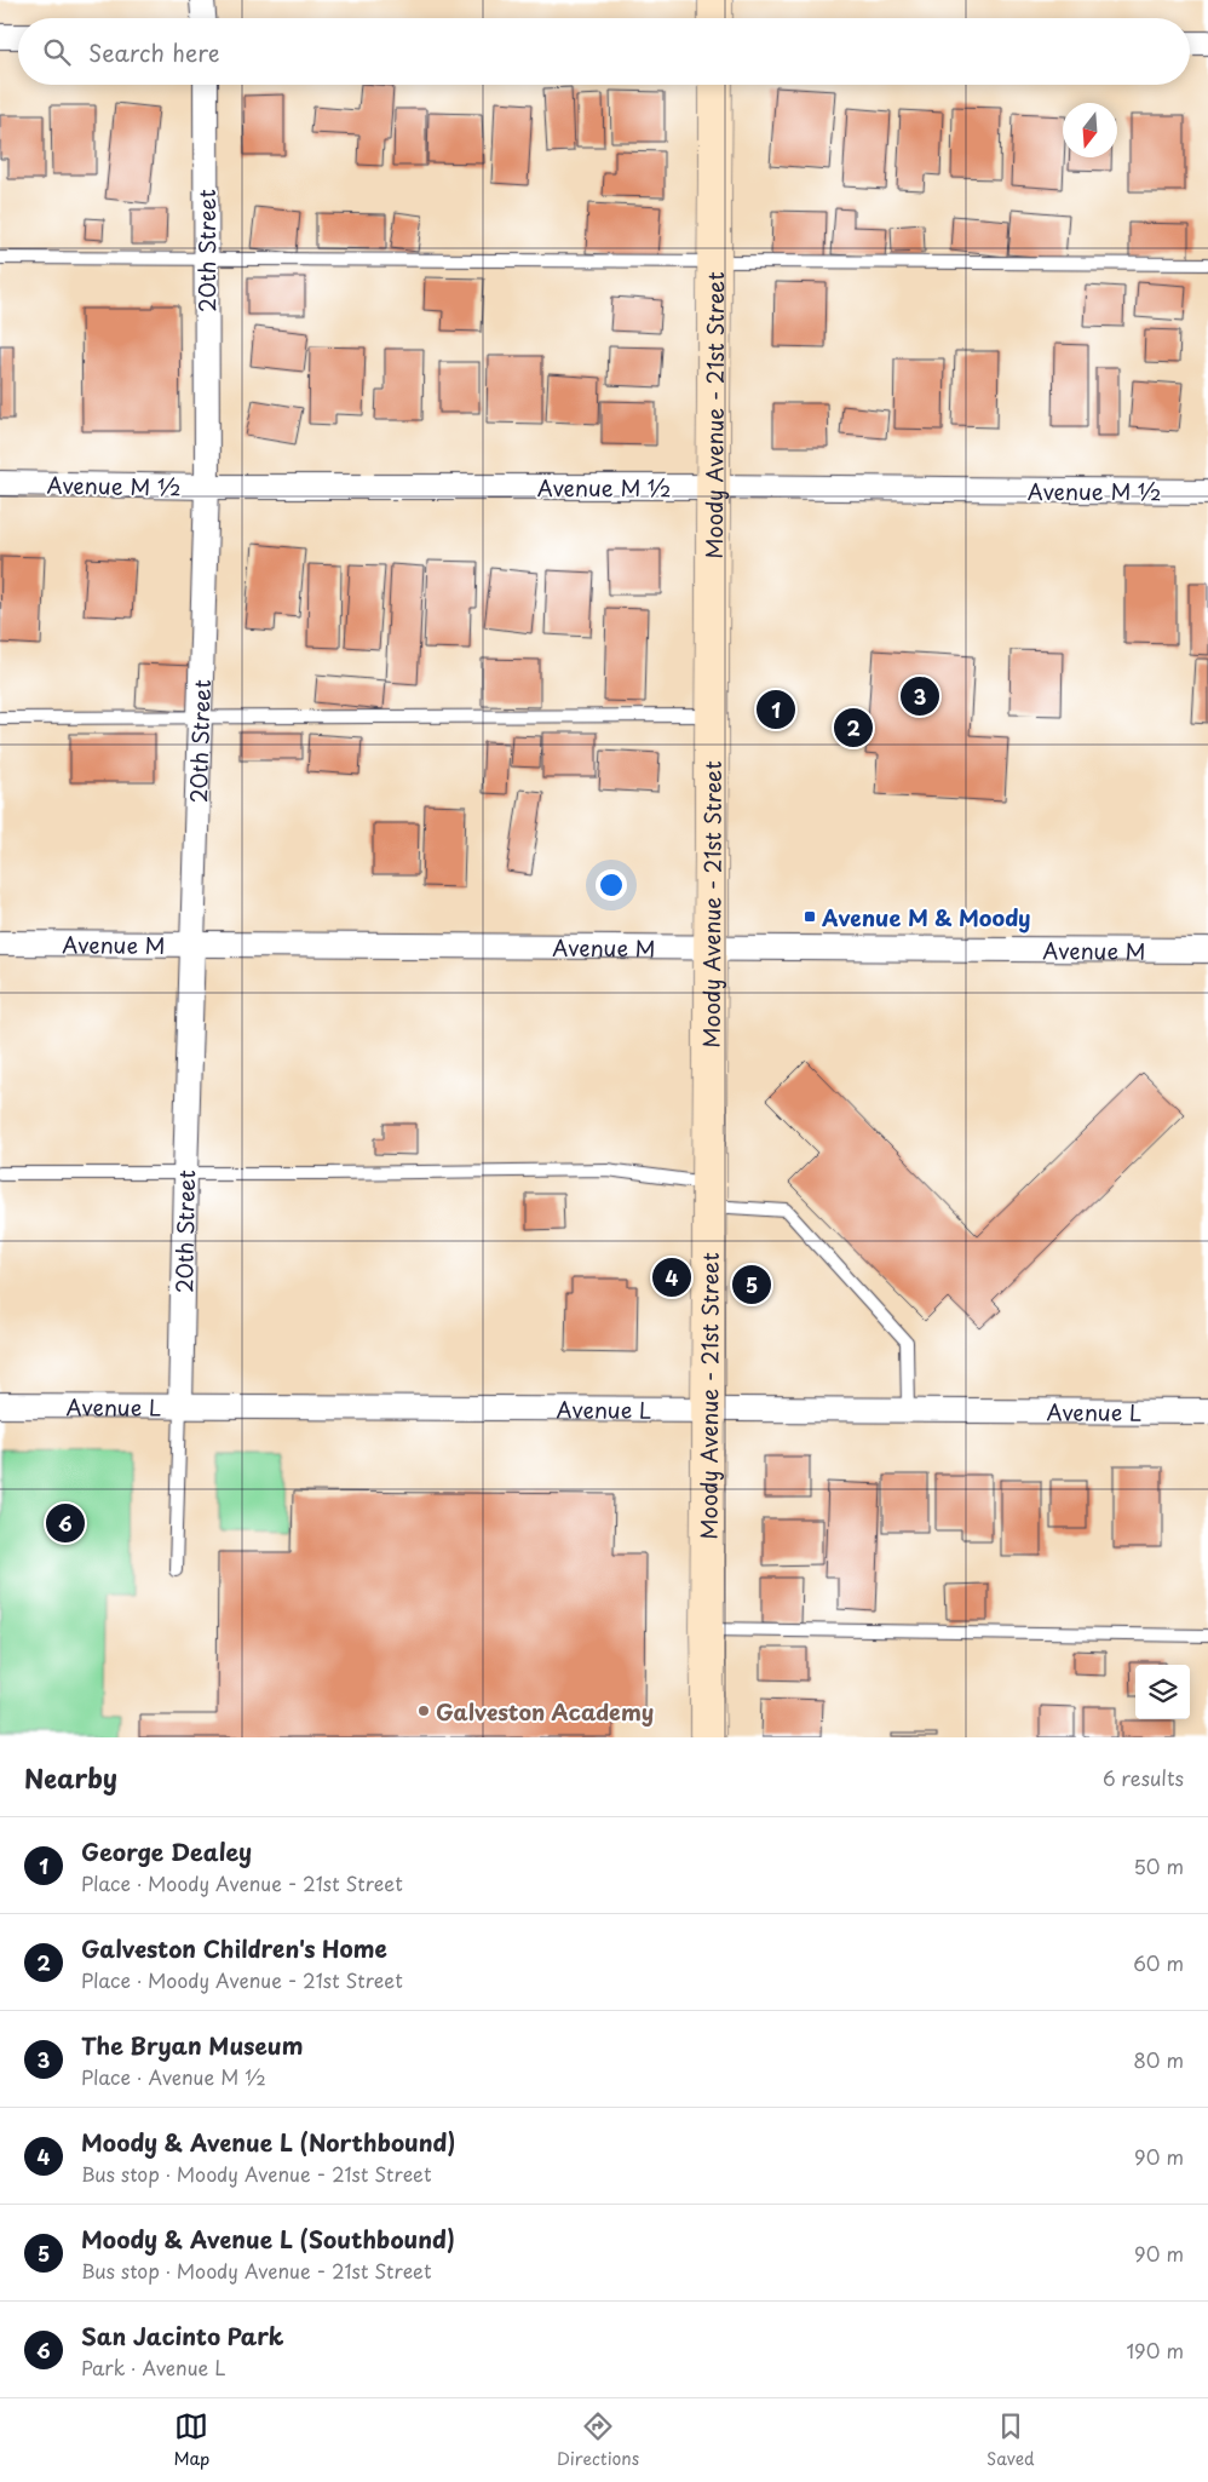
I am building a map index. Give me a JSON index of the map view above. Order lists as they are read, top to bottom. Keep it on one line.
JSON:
{"streets":{"main road":["Moody Avenue - 21st Street"],"street":["20th Street","Avenue M ½","Avenue M","Avenue L"]},"crossings":[["20th Street","Avenue M ½"],["20th Street","Avenue M"],["20th Street","Avenue L"],["Moody Avenue - 21st Street","Avenue M ½"],["Moody Avenue - 21st Street","Avenue M"],["Moody Avenue - 21st Street","Avenue L"]],"places":{"transit":["Avenue M & Moody"],"other":["Galveston Academy"]},"north":"bottom","page":{"search":"Search here","pins":["3","1","2","4","5","6"],"heading":["Nearby","6 results"],"list":[{"mark":"1","name":"George Dealey","note":"Place · Moody Avenue - 21st Street","value":"50 m"},{"mark":"2","name":"Galveston Children's Home","note":"Place · Moody Avenue - 21st Street","value":"60 m"},{"mark":"3","name":"The Bryan Museum","note":"Place · Avenue M ½","value":"80 m"},{"mark":"4","name":"Moody & Avenue L (Northbound)","note":"Bus stop · Moody Avenue - 21st Street","value":"90 m"},{"mark":"5","name":"Moody & Avenue L (Southbound)","note":"Bus stop · Moody Avenue - 21st Street","value":"90 m"},{"mark":"6","name":"San Jacinto Park","note":"Park · Avenue L","value":"190 m"}],"nav":["Map","Directions","Saved"]}}
